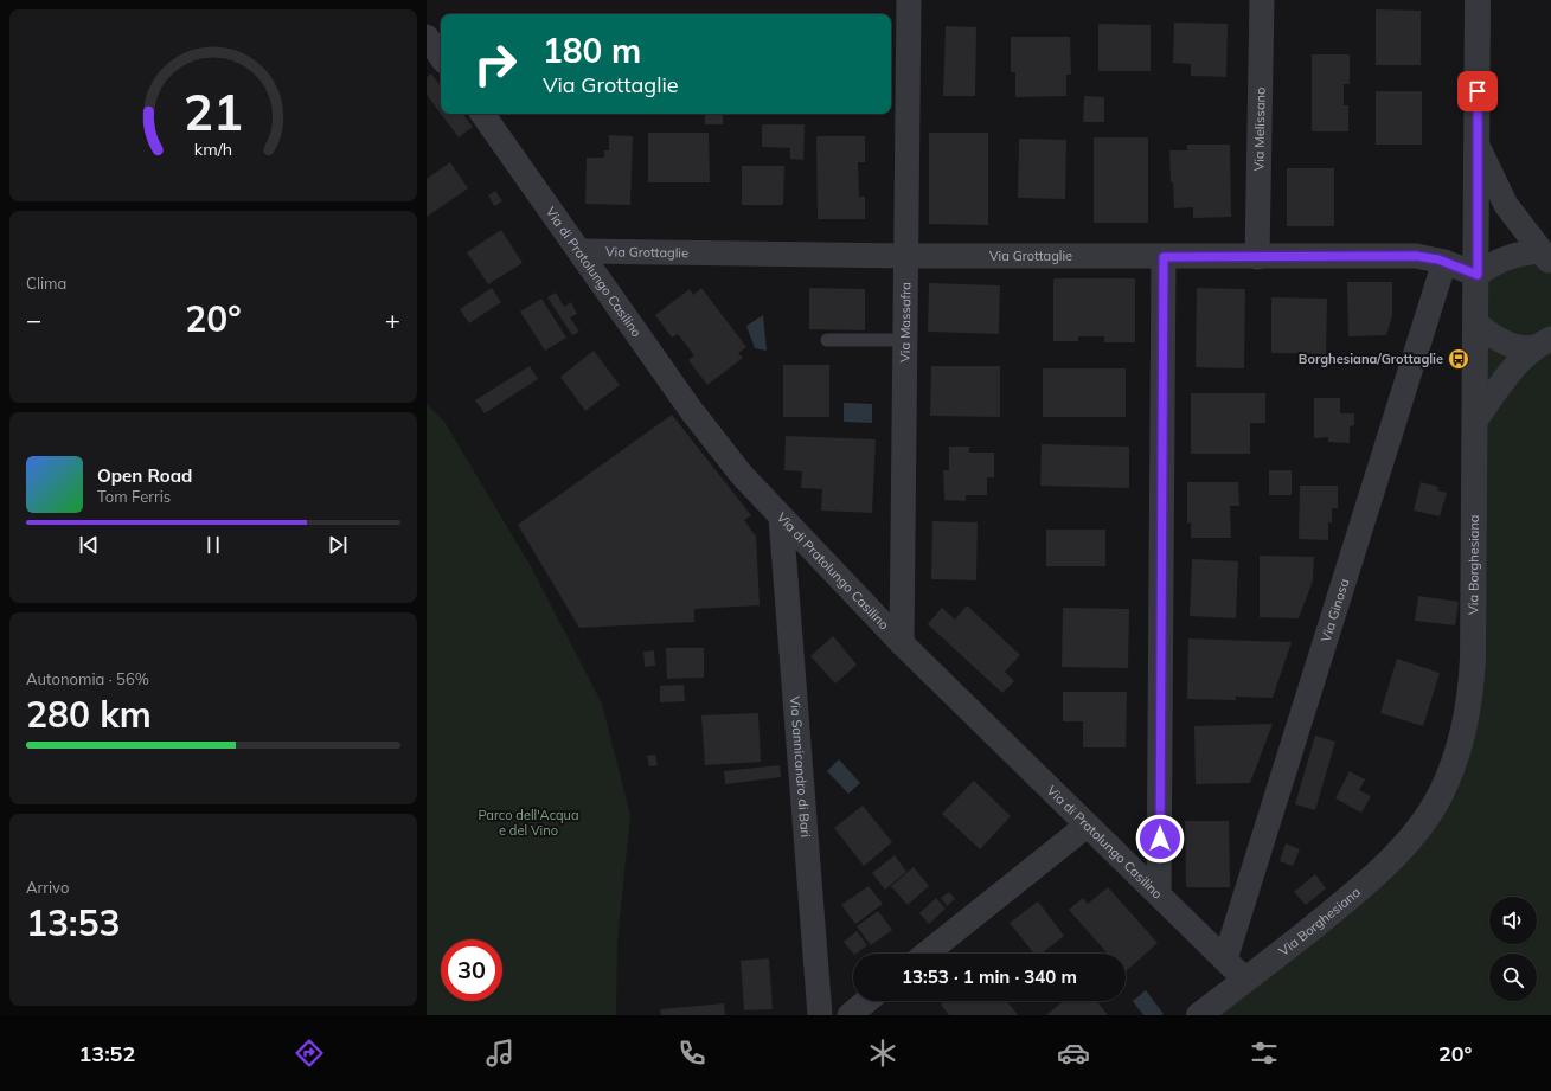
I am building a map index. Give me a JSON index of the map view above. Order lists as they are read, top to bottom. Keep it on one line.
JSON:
{"streets":{"street":["Via Melissano","Via Grottaglie","Via di Pratolungo Casilino","Via Massafra","Via Borghesiana","Via Ginosa","Via Sannicandro di Bari"]},"crossings":[["Via Melissano","Via Grottaglie"],["Via Grottaglie","Via di Pratolungo Casilino"],["Via Grottaglie","Via Massafra"],["Via Grottaglie","Via Borghesiana"],["Via Grottaglie","Via Ginosa"],["Via di Pratolungo Casilino","Via Massafra"],["Via di Pratolungo Casilino","Via Borghesiana"],["Via di Pratolungo Casilino","Via Ginosa"],["Via di Pratolungo Casilino","Via Sannicandro di Bari"]],"parks":["Parco dell'Acqua e del Vino"],"places":{"bus stop":["Borghesiana/Grottaglie"]},"page":{"turn":["180 m","Via Grottaglie"],"tile":["Clima",["Autonomia · 56%","280 km"],["Arrivo","13:53"]],"heat":["−","20°","+"],"song":["Open Road","Tom Ferris"],"limit":"30","trip":"13:53 · 1 min · 340 m","tabs":["13:52","20°"],"gauge":["21","km/h"]}}
